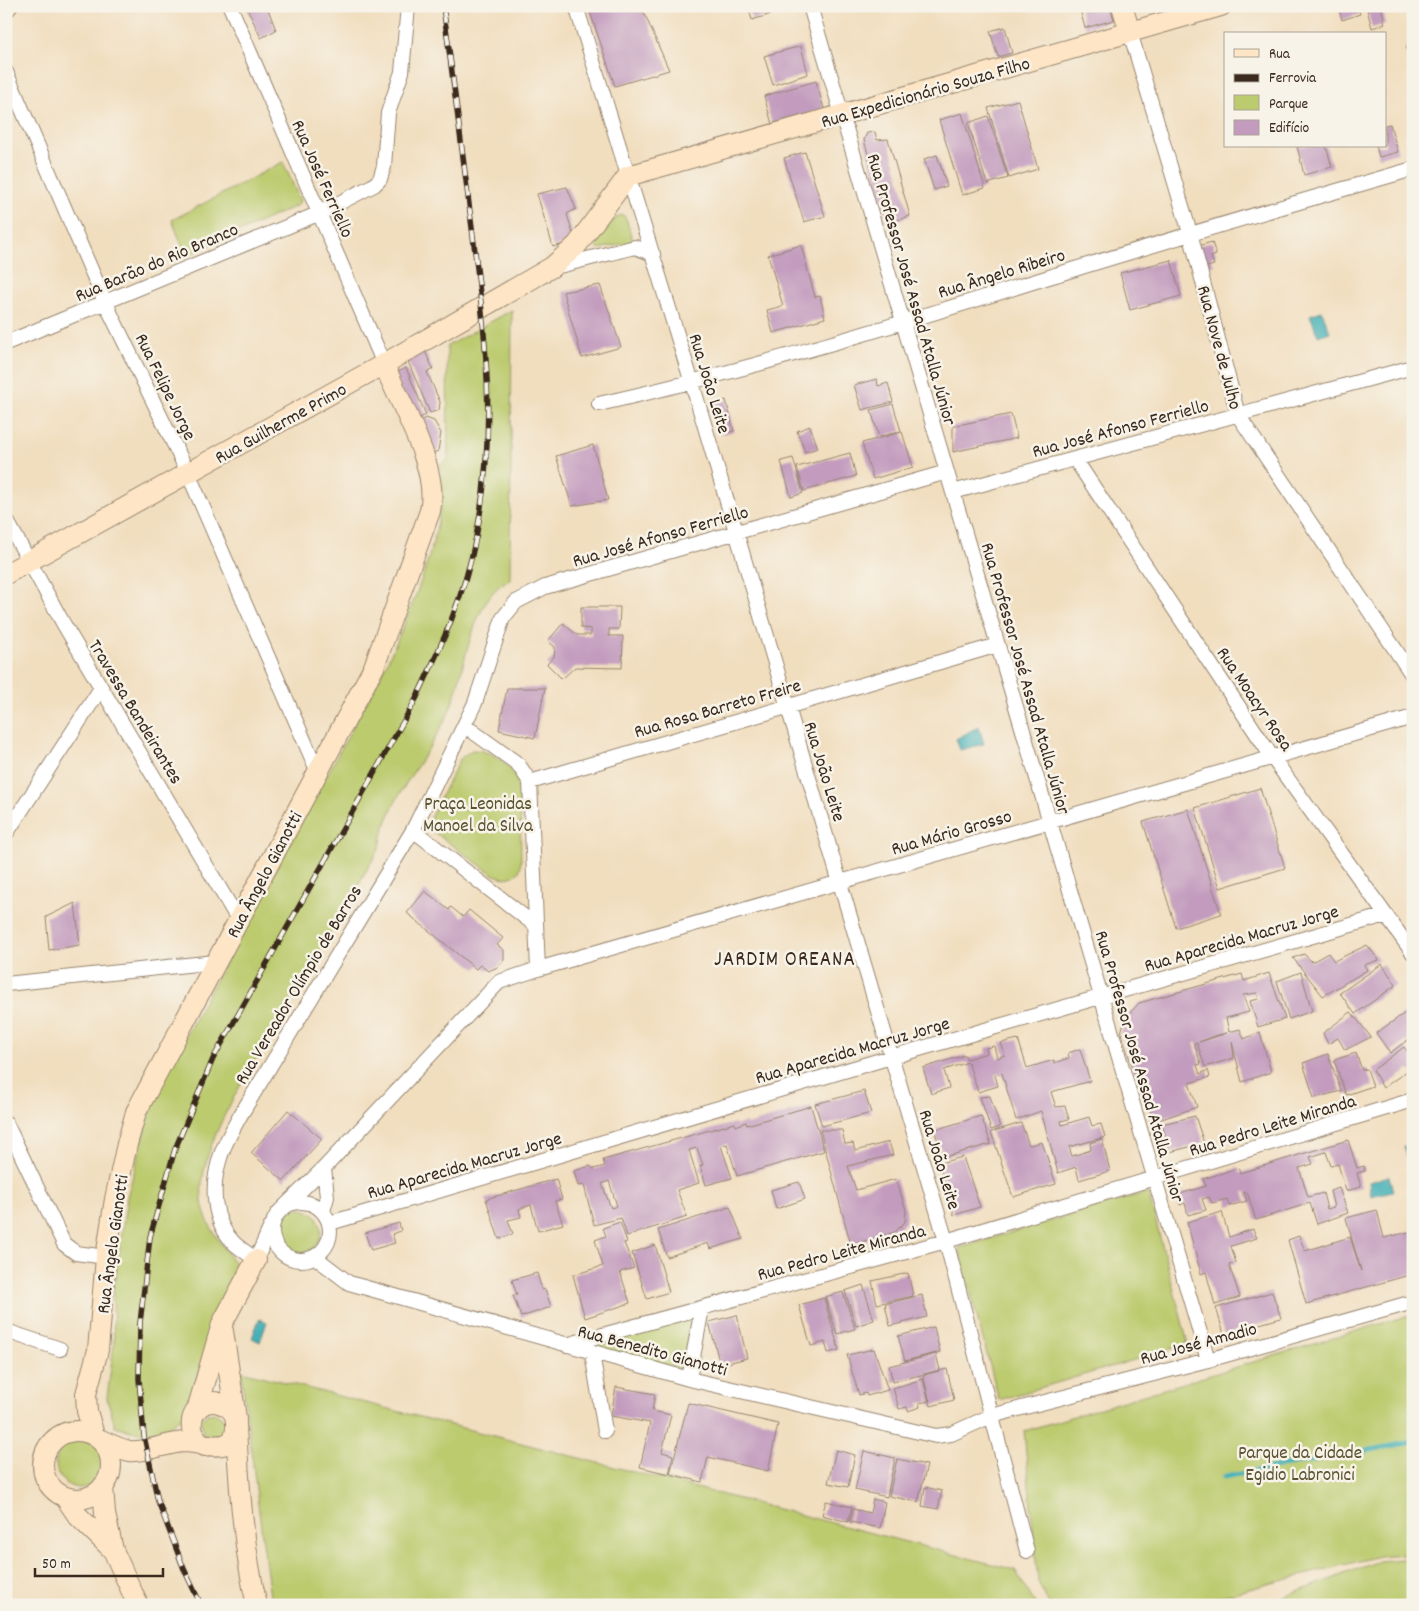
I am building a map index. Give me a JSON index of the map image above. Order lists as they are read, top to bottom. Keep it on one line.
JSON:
{"streets":{"street":["Rua Expedicionário Souza Filho","Rua José Ferriello","Rua Barão do Rio Branco","Rua Ângelo Ribeiro","Rua Professor José Assad Atalla Júnior","Rua Nove de Julho","Rua João Leite","Rua Felipe Jorge","Rua Guilherme Primo","Rua José Afonso Ferriello","Rua Moacyr Rosa","Rua Rosa Barreto Freire","Travessa Bandeirantes","Rua Mário Grosso","Rua Ângelo Gianotti","Rua Aparecida Macruz Jorge","Rua Vereador Olímpio de Barros","Rua Pedro Leite Miranda","Rua José Amadio","Rua Benedito Gianotti"]},"crossings":[["Rua Expedicionário Souza Filho","Rua Professor José Assad Atalla Júnior"],["Rua Expedicionário Souza Filho","Rua Nove de Julho"],["Rua Expedicionário Souza Filho","Rua João Leite"],["Rua Expedicionário Souza Filho","Rua Guilherme Primo"],["Rua José Ferriello","Rua Barão do Rio Branco"],["Rua José Ferriello","Rua Guilherme Primo"],["Rua José Ferriello","Rua Ângelo Gianotti"],["Rua Barão do Rio Branco","Rua Felipe Jorge"],["Rua Ângelo Ribeiro","Rua Professor José Assad Atalla Júnior"],["Rua Ângelo Ribeiro","Rua Nove de Julho"],["Rua Ângelo Ribeiro","Rua João Leite"],["Rua Professor José Assad Atalla Júnior","Rua José Afonso Ferriello"],["Rua Professor José Assad Atalla Júnior","Rua Rosa Barreto Freire"],["Rua Professor José Assad Atalla Júnior","Rua Mário Grosso"],["Rua Professor José Assad Atalla Júnior","Rua Aparecida Macruz Jorge"],["Rua Professor José Assad Atalla Júnior","Rua Pedro Leite Miranda"],["Rua Professor José Assad Atalla Júnior","Rua José Amadio"],["Rua Nove de Julho","Rua José Afonso Ferriello"],["Rua João Leite","Rua Guilherme Primo"],["Rua João Leite","Rua José Afonso Ferriello"],["Rua João Leite","Rua Rosa Barreto Freire"],["Rua João Leite","Rua Mário Grosso"],["Rua João Leite","Rua Aparecida Macruz Jorge"],["Rua João Leite","Rua Pedro Leite Miranda"],["Rua João Leite","Rua José Amadio"],["Rua João Leite","Rua Benedito Gianotti"],["Rua Felipe Jorge","Rua Guilherme Primo"],["Rua Felipe Jorge","Rua Ângelo Gianotti"],["Rua Guilherme Primo","Travessa Bandeirantes"],["Rua Guilherme Primo","Rua Ângelo Gianotti"],["Rua José Afonso Ferriello","Rua Moacyr Rosa"],["Rua José Afonso Ferriello","Rua Vereador Olímpio de Barros"],["Rua Moacyr Rosa","Rua Mário Grosso"],["Rua Moacyr Rosa","Rua Aparecida Macruz Jorge"],["Travessa Bandeirantes","Rua Ângelo Gianotti"],["Rua Aparecida Macruz Jorge","Rua Benedito Gianotti"],["Rua Pedro Leite Miranda","Rua Benedito Gianotti"],["Rua José Amadio","Rua Benedito Gianotti"]],"districts":["JARDIM OREANA"],"parks":["Praça Leonidas Manoel da Silva","Parque da Cidade Egidio Labronici"],"legend":["Rua","Ferrovia","Parque","Edifício"],"scale_bar":"50 m"}
